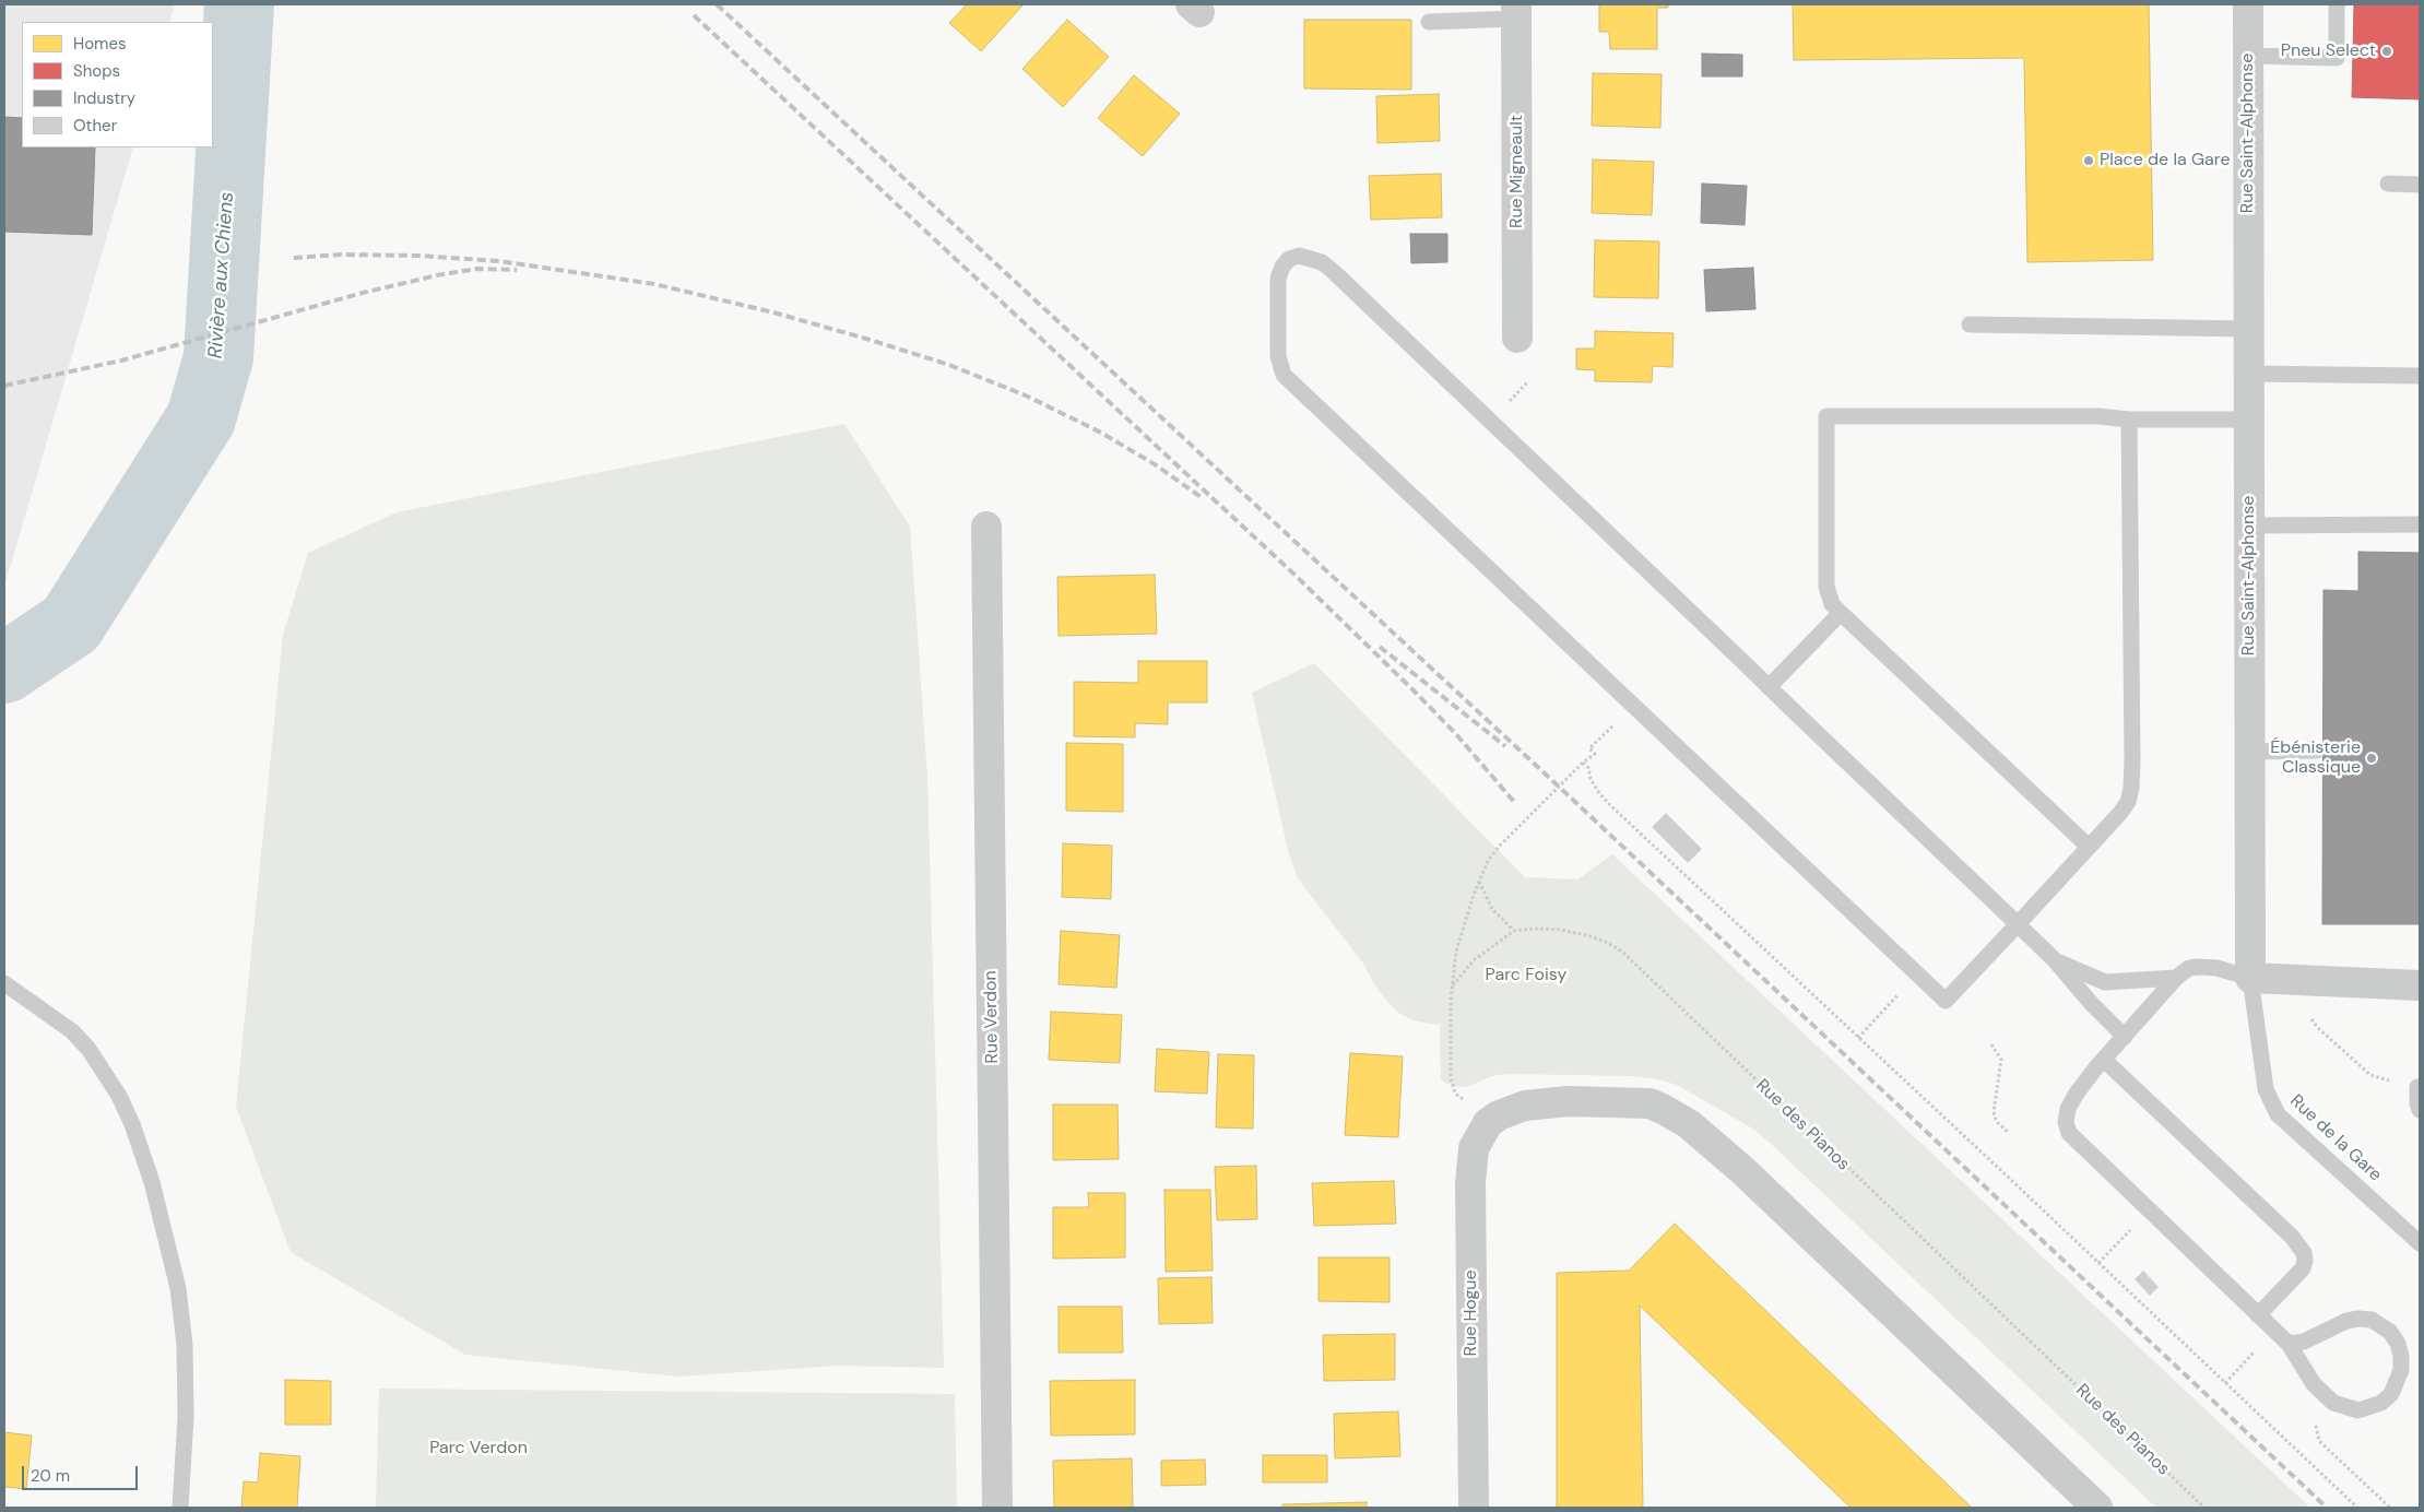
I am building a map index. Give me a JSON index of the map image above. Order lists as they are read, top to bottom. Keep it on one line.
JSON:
{"streets":{"street":["Rue Saint-Alphonse","Rue Migneault","Rue Verdon","Rue Hogue"],"lane":["Rue de la Gare"],"path":["Rue des Pianos"]},"crossings":[["Rue Saint-Alphonse","Rue de la Gare"]],"water":["Rivière aux Chiens"],"parks":["Parc Foisy","Parc Verdon"],"places":["Pneu Select","Place de la Gare","Ébénisterie Classique"],"legend":["Homes","Shops","Industry","Other"],"scale_bar":"20 m"}
